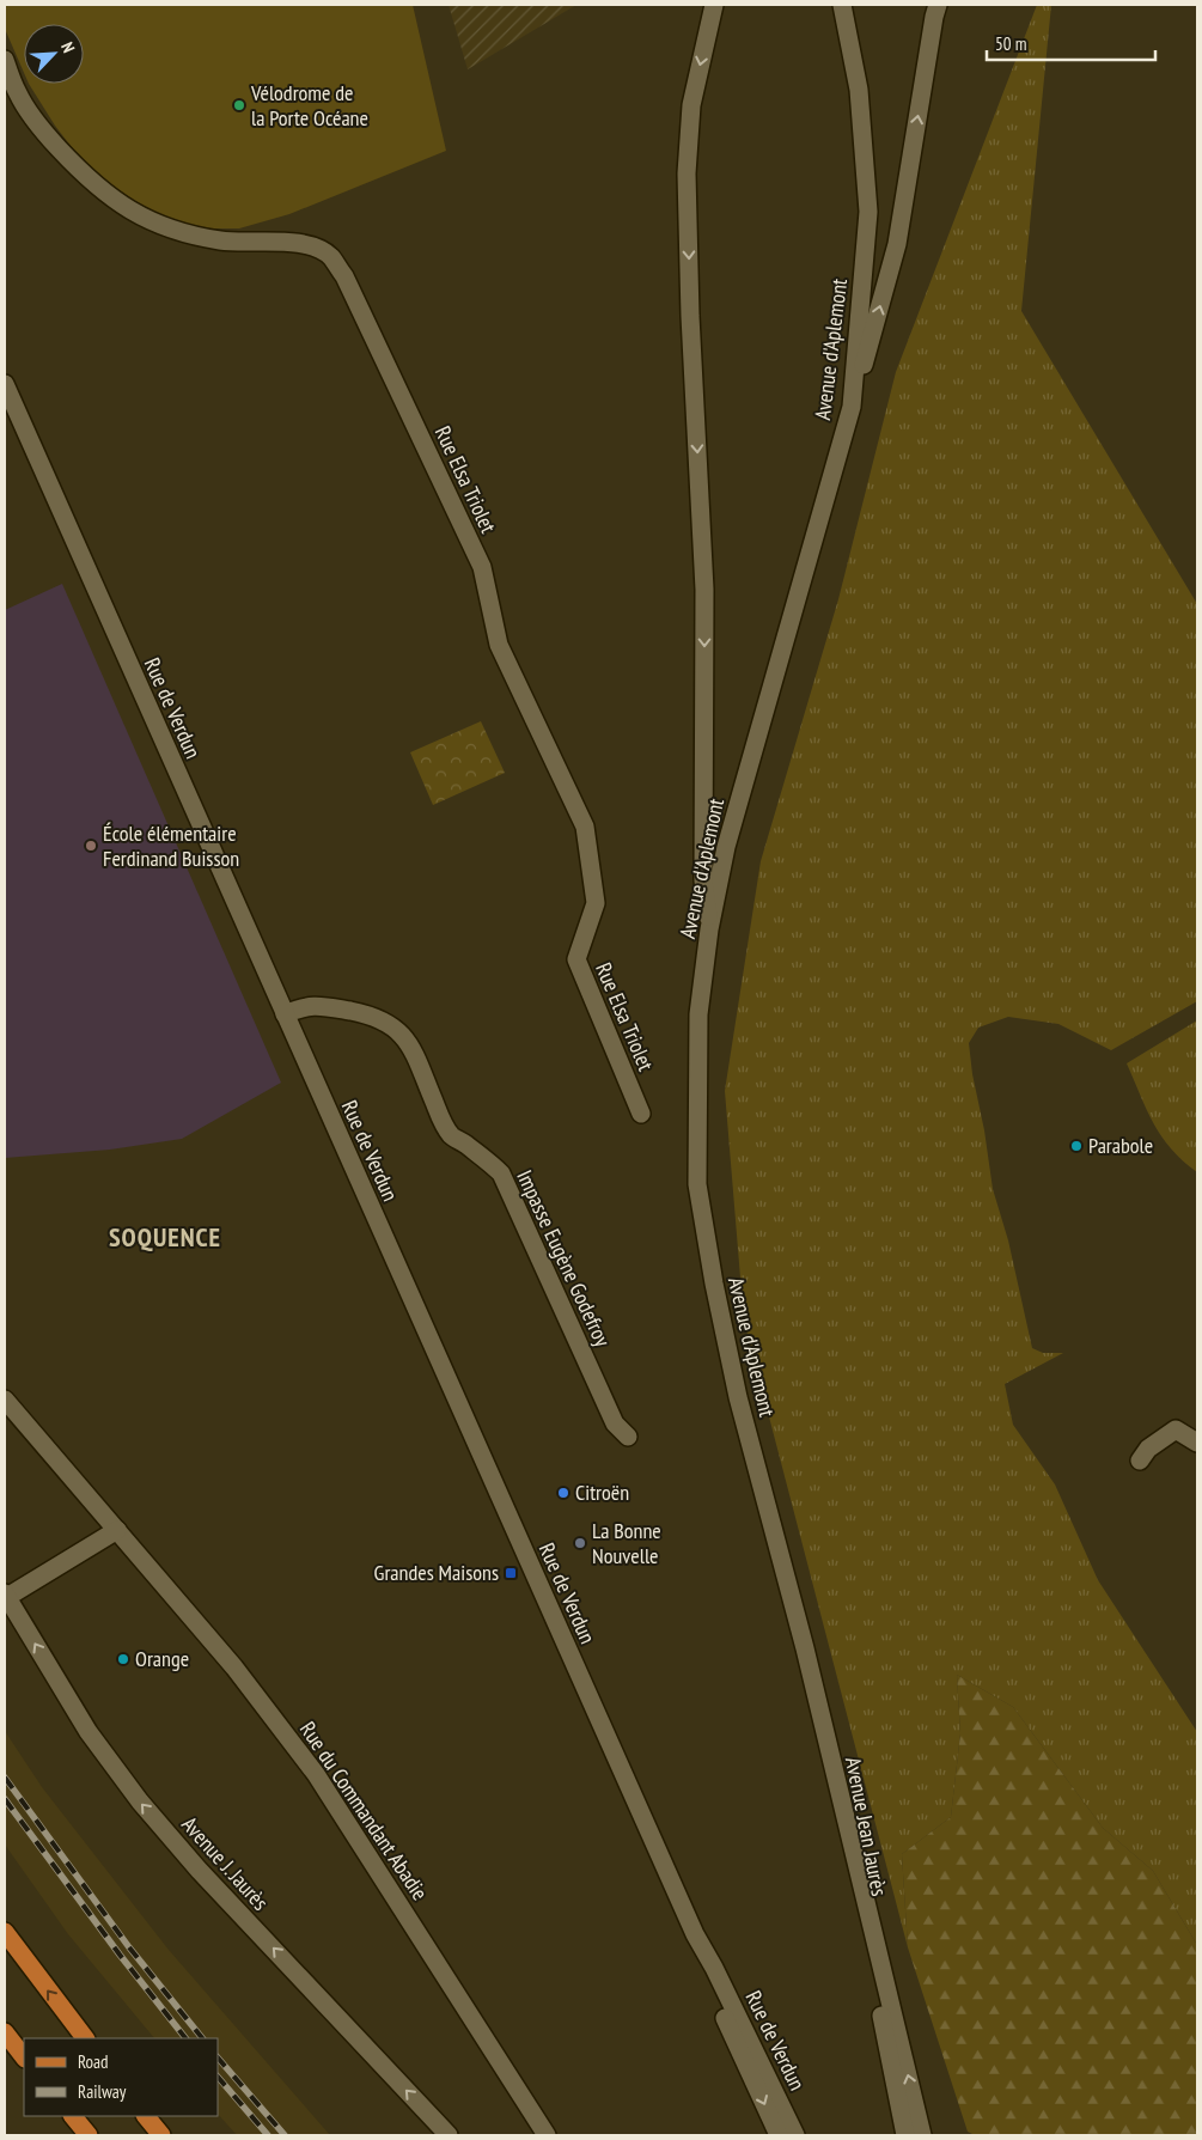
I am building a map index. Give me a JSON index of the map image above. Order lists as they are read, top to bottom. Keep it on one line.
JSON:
{"streets":{"street":["Avenue d'Aplemont","Rue Elsa Triolet","Rue de Verdun","Impasse Eugène Godefroy","Rue du Commandant Abadie","Avenue Jean Jaurès","Avenue J. Jaurès"]},"crossings":[["Avenue d'Aplemont","Avenue Jean Jaurès"],["Rue de Verdun","Impasse Eugène Godefroy"]],"one_way":["Avenue J. Jaurès"],"districts":["SOQUENCE"],"places":{"other":["Vélodrome de la Porte Océane","École élémentaire Ferdinand Buisson","Parabole","Citroën","La Bonne Nouvelle","Orange"],"transit":["Grandes Maisons"]},"legend":["Road","Railway"],"scale_bar":"50 m","north":"top right"}
